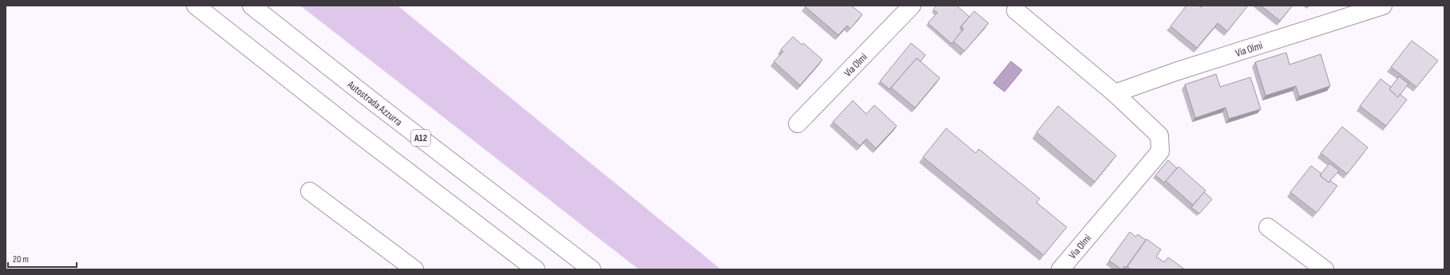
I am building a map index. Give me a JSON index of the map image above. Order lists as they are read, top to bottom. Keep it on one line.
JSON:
{"streets":{"main road":["Via Olmi","Autostrada Azzurra","A12"]},"scale_bar":"20 m"}
